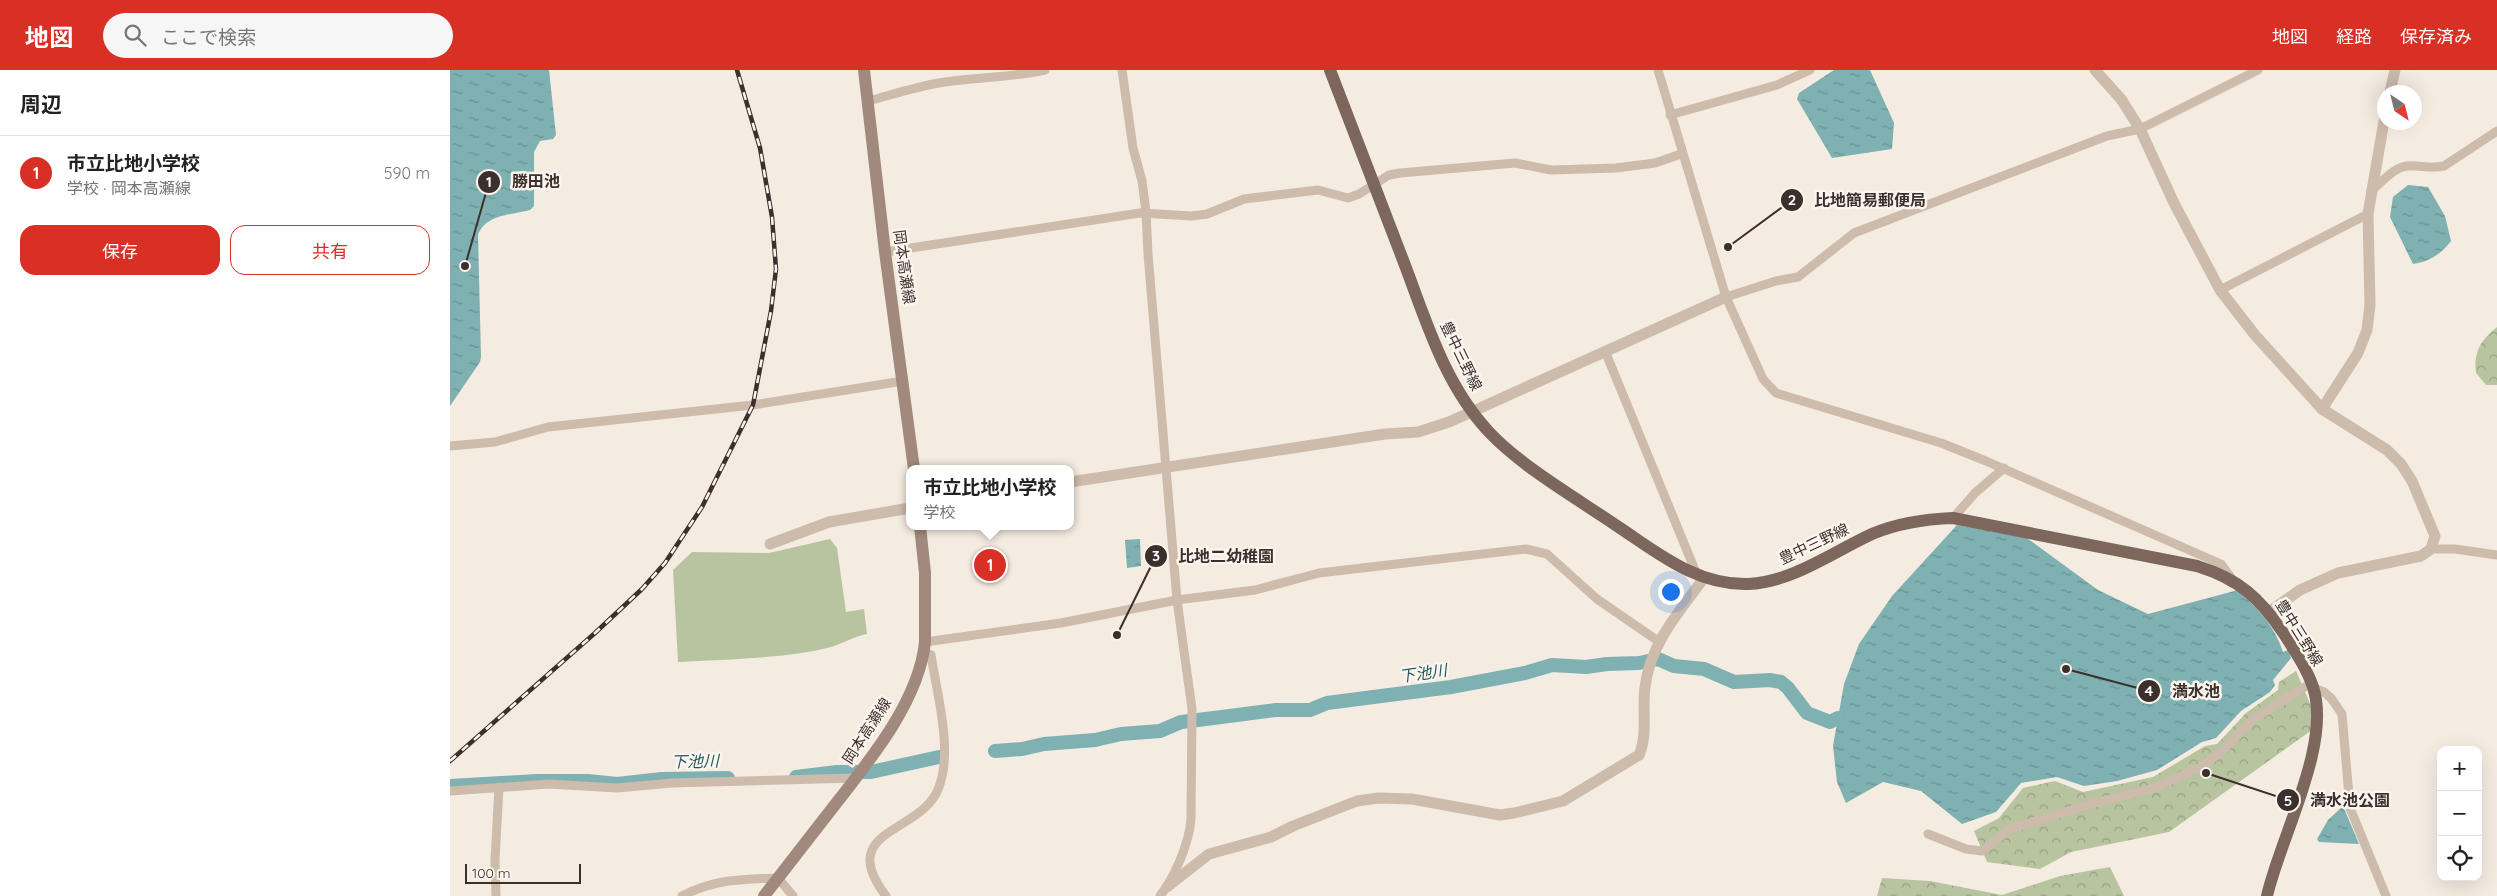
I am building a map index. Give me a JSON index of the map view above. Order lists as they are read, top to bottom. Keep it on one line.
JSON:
{"streets":{"main road":["岡本高瀬線","豊中三野線"]},"water":["下池川"],"places":["比地簡易郵便局","勝田池","比地二幼稚園","満水池","満水池公園"],"scale_bar":"100 m","north":"bottom right","page":{"header":"地図","search":"ここで検索","nav":["地図","経路","保存済み"],"heading":"周辺","list":[{"mark":"1","name":"市立比地小学校","note":"学校 · 岡本高瀬線","value":"590 m"}],"buttons":["保存","共有"],"popup":["市立比地小学校","学校"],"pins":"1","map_buttons":["+","−"],"scale":"100 m"}}
